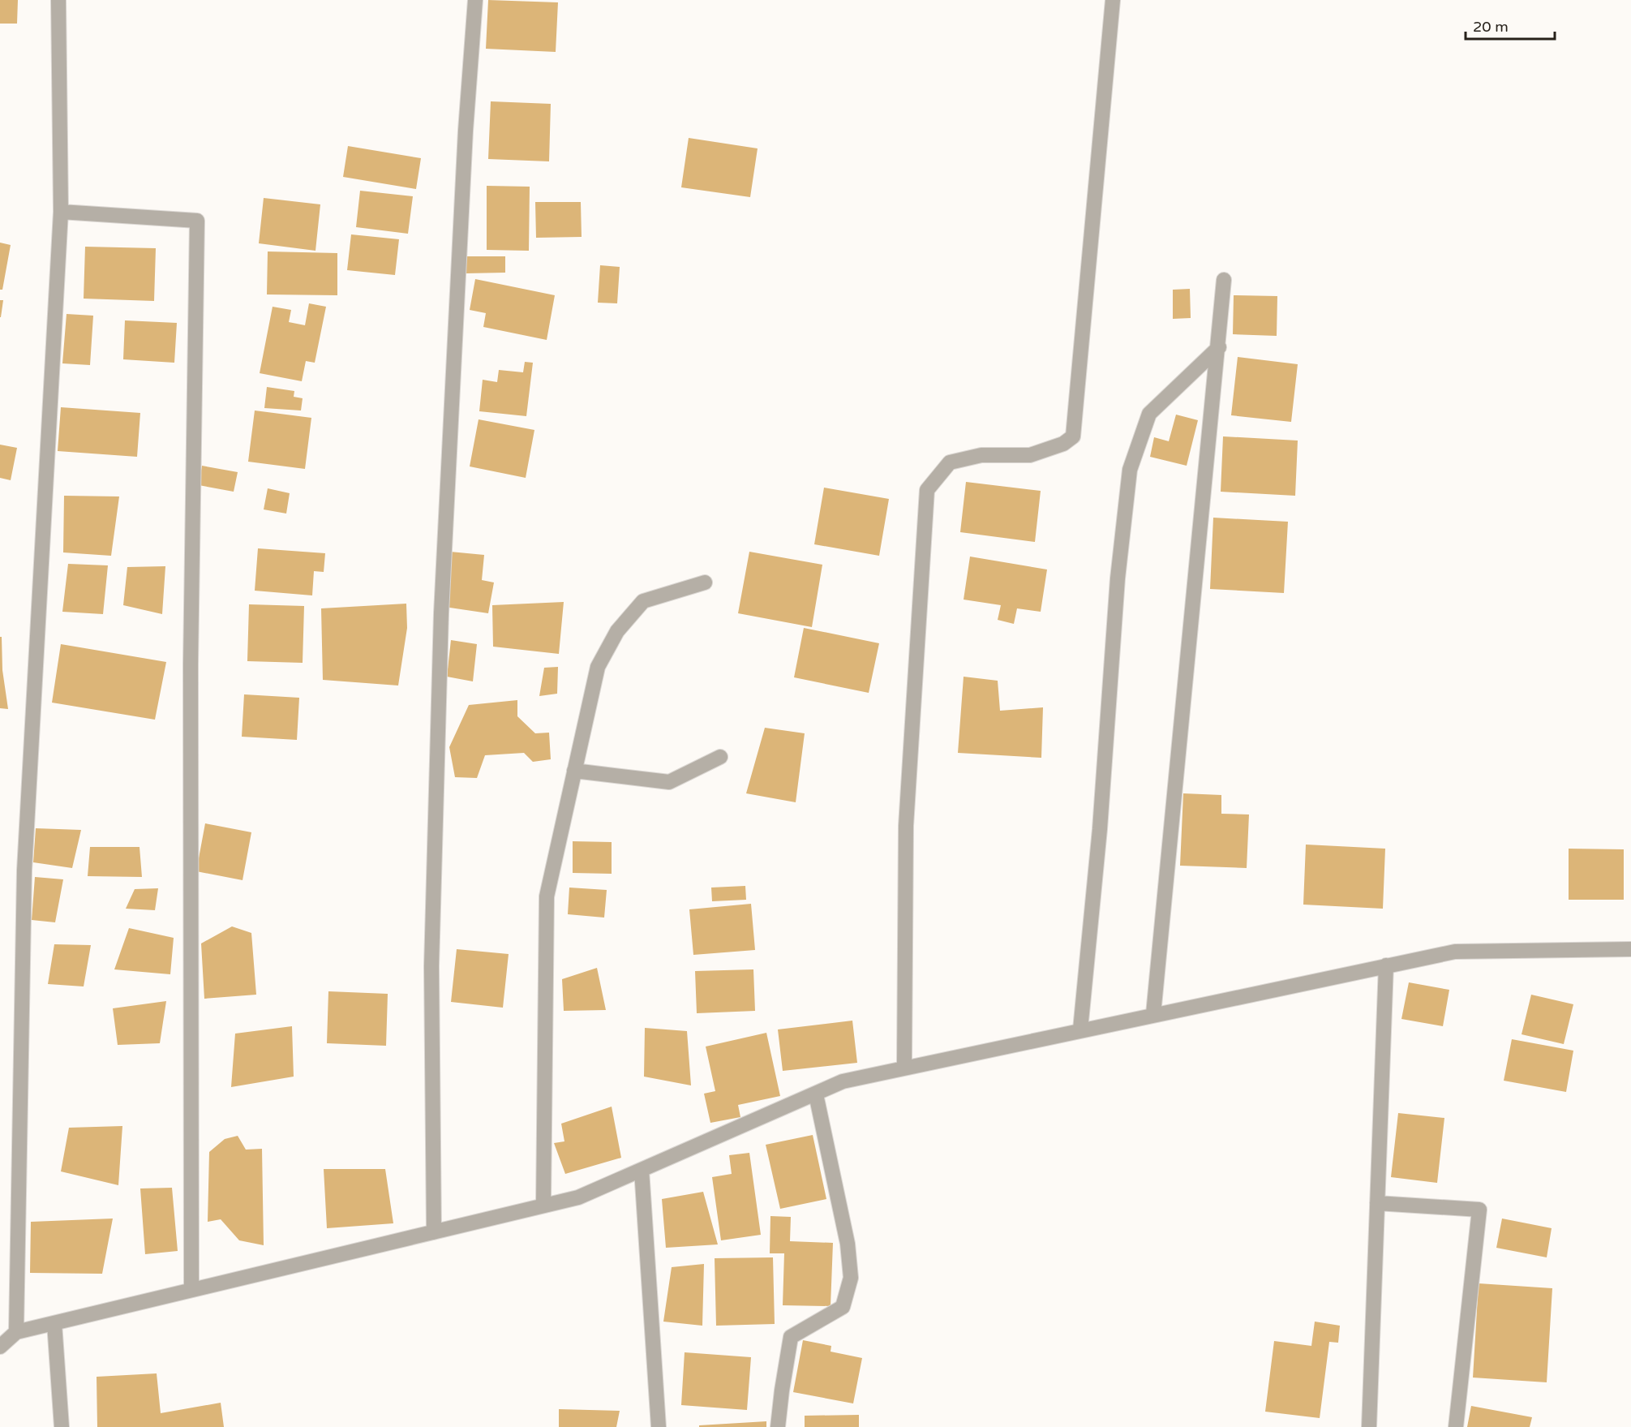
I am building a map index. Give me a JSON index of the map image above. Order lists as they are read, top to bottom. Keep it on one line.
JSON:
{"scale_bar":"20 m"}
